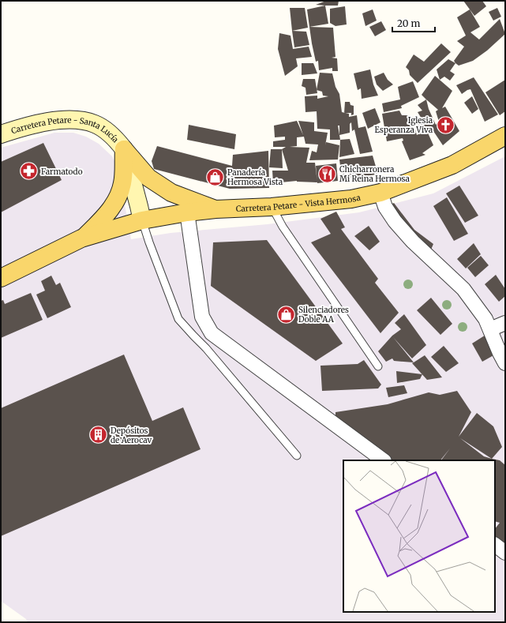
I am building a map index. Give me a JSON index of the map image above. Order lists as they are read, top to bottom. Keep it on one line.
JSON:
{"streets":{"main road":["Carretera Petare - Vista Hermosa"],"street":["Carretera Petare - Santa Lucía"]},"places":{"church":["Iglesia Esperanza Viva"],"pharmacy":["Farmatodo"],"restaurant":["Chicharronera Mi Reina Hermosa"],"shop":["Panadería Hermosa Vista","Silenciadores Doble AA"],"building":["Depósitos de Aerocav"]},"scale_bar":"20 m"}
